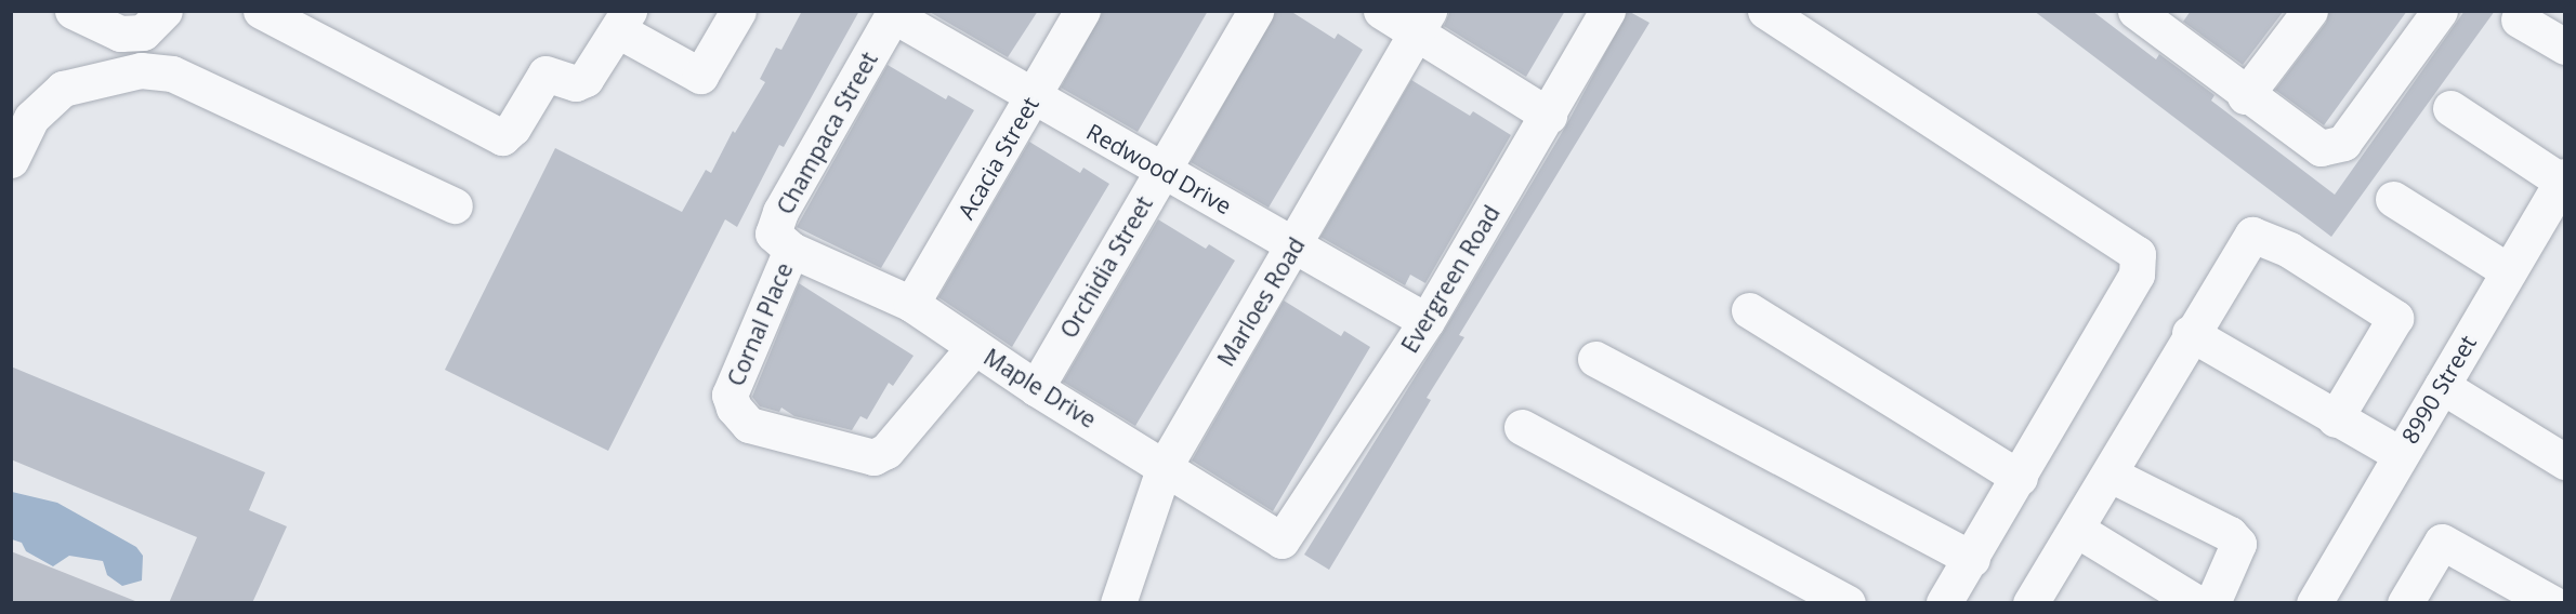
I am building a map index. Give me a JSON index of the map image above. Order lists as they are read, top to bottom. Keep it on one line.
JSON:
{"streets":{"street":["Champaca Street","Acacia Street","Redwood Drive","Orchidia Street","Evergreen Road","Marloes Road","Cornal Place","Maple Drive","8990 Street"]},"crossings":[["Champaca Street","Redwood Drive"],["Champaca Street","Cornal Place"],["Champaca Street","Maple Drive"],["Acacia Street","Redwood Drive"],["Acacia Street","Maple Drive"],["Redwood Drive","Orchidia Street"],["Redwood Drive","Evergreen Road"],["Redwood Drive","Marloes Road"],["Orchidia Street","Maple Drive"],["Evergreen Road","Maple Drive"],["Marloes Road","Maple Drive"],["Cornal Place","Maple Drive"]]}
